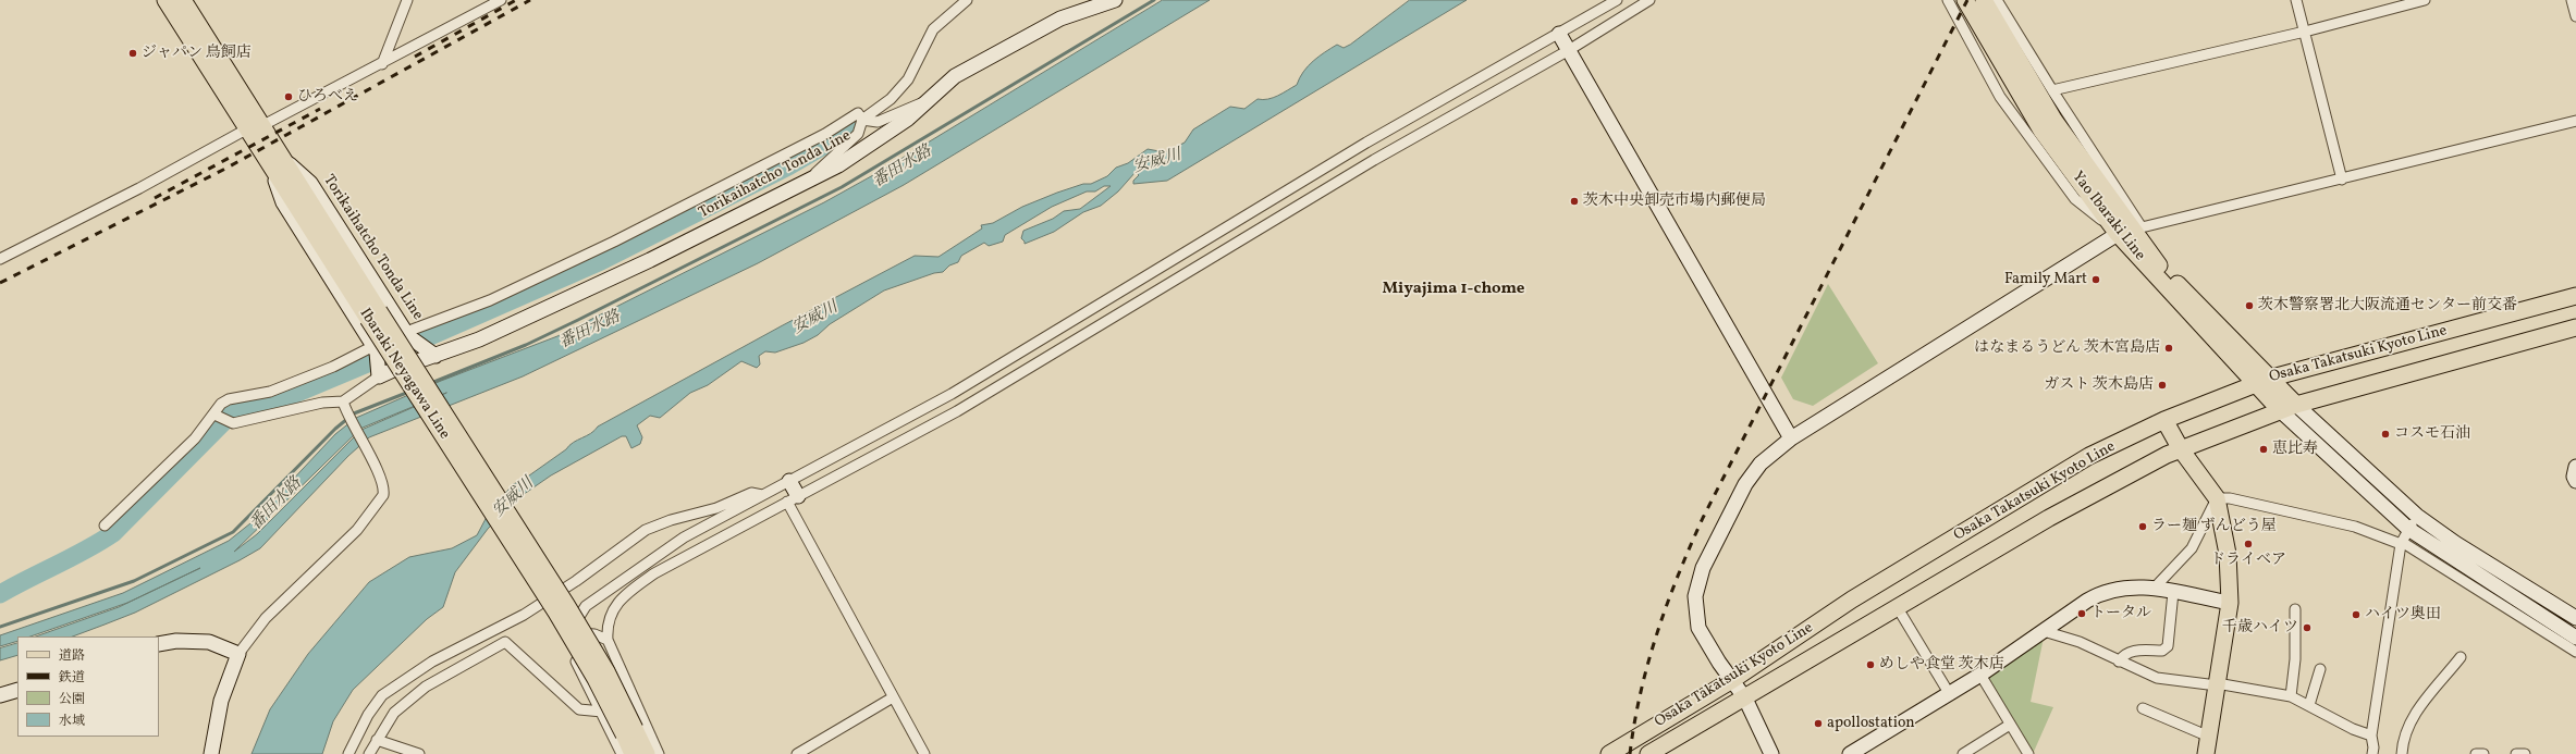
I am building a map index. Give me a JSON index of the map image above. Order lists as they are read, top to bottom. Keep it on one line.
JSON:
{"streets":{"main road":["Yao Ibaraki Line","Osaka Takatsuki Kyoto Line","Ibaraki Neyagawa Line"],"street":["Torikaihatcho Tonda Line"]},"crossings":[["Torikaihatcho Tonda Line","Ibaraki Neyagawa Line"],["Yao Ibaraki Line","Osaka Takatsuki Kyoto Line"]],"districts":["Miyajima 1-chome"],"water":["安威川","番田水路"],"places":["ジャパン 鳥飼店","ひろべえ","茨木中央卸売市場内郵便局","Family Mart","茨木警察署北大阪流通センター前交番","はなまるうどん 茨木宮島店","ガスト 茨木島店","コスモ石油","恵比寿","ラー麺 ずんどう屋","ドライベア","トータル","ハイツ奥田","千歳ハイツ","めしや食堂 茨木店","apollostation"],"legend":["道路","鉄道","公園","水域"]}
